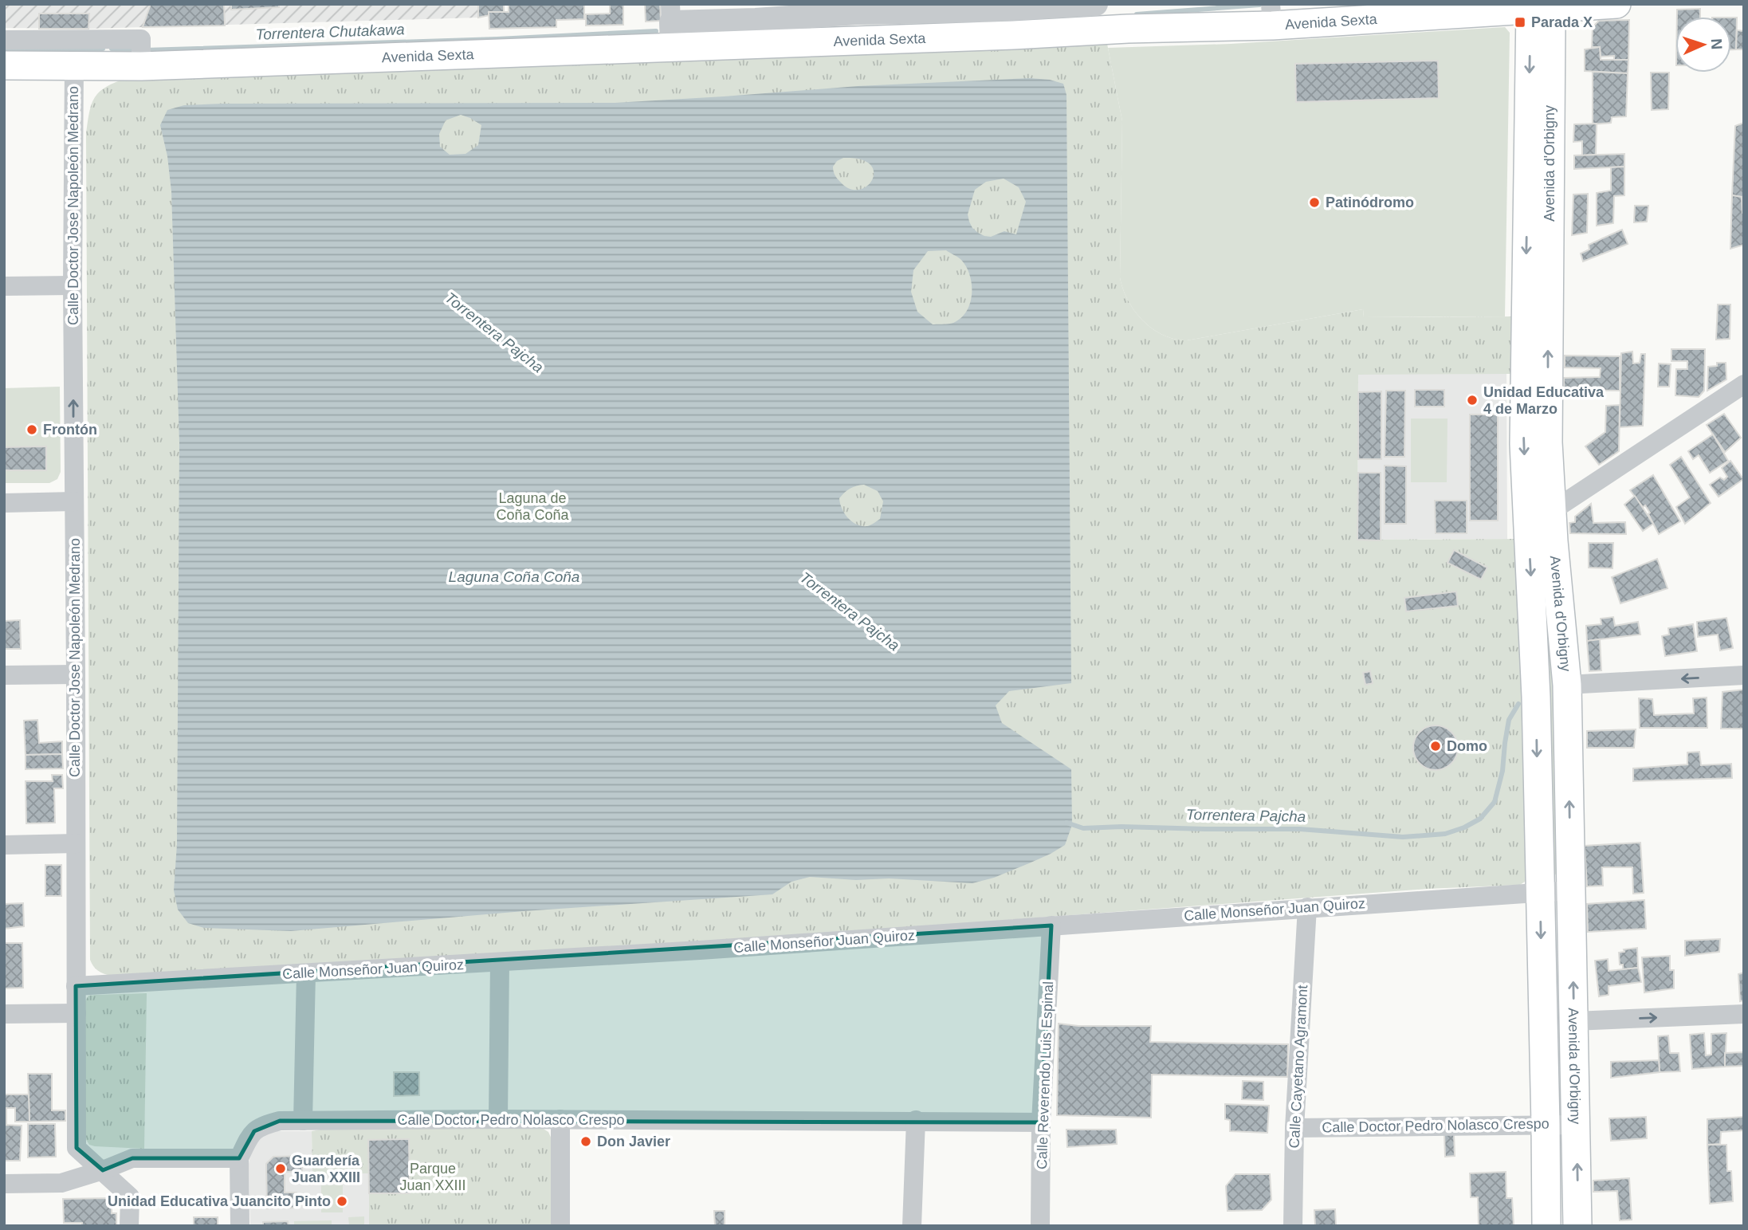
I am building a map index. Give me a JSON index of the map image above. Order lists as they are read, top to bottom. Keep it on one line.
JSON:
{"streets":{"main road":["Avenida Sexta","Avenida d'Orbigny"],"street":["Calle Doctor Jose Napoleón Medrano","Calle Monseñor Juan Quiroz","Calle Cayetano Agramont","Calle Reverendo Luis Espinal","Calle Doctor Pedro Nolasco Crespo"]},"crossings":[["Avenida Sexta","Avenida d'Orbigny"],["Avenida Sexta","Calle Doctor Jose Napoleón Medrano"],["Avenida d'Orbigny","Calle Monseñor Juan Quiroz"],["Avenida d'Orbigny","Calle Doctor Pedro Nolasco Crespo"],["Calle Doctor Jose Napoleón Medrano","Calle Monseñor Juan Quiroz"],["Calle Monseñor Juan Quiroz","Calle Cayetano Agramont"],["Calle Monseñor Juan Quiroz","Calle Reverendo Luis Espinal"],["Calle Cayetano Agramont","Calle Doctor Pedro Nolasco Crespo"],["Calle Reverendo Luis Espinal","Calle Doctor Pedro Nolasco Crespo"]],"water":["Torrentera Chutakawa","Torrentera Pajcha","Laguna Coña Coña"],"parks":["Laguna de Coña Coña","Parque Juan XXIII"],"places":{"transit":["Parada X"],"other":["Patinódromo","Unidad Educativa 4 de Marzo","Frontón","Domo","Don Javier","Guardería Juan XXIII","Unidad Educativa Juancito Pinto"]},"north":"right"}
